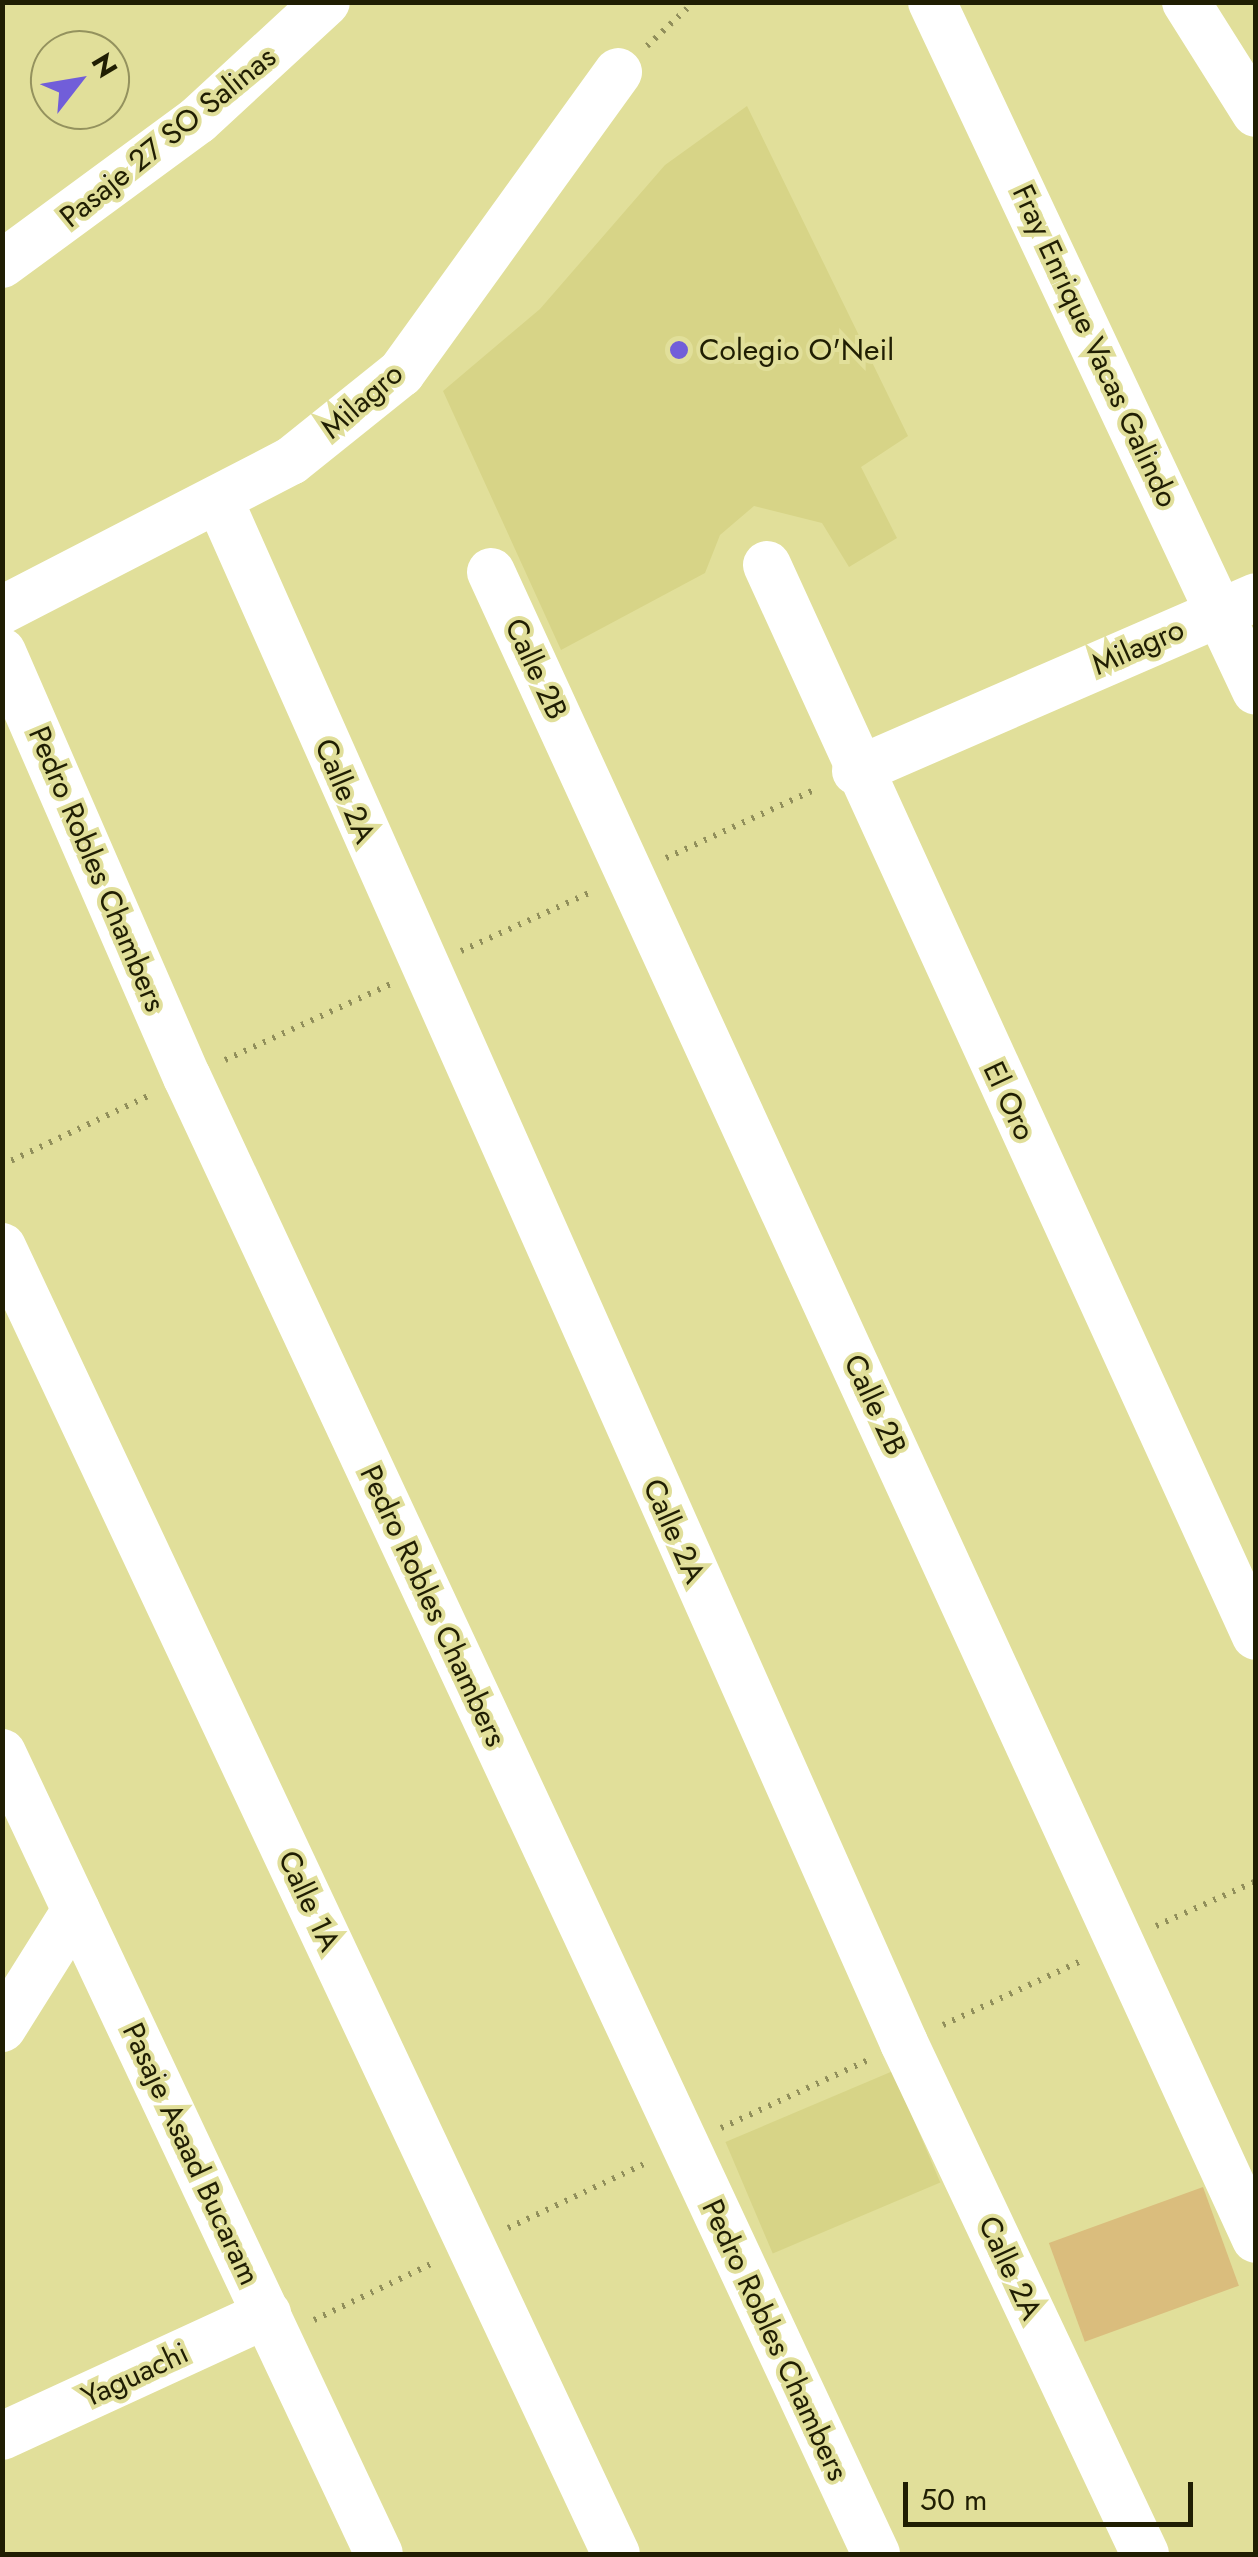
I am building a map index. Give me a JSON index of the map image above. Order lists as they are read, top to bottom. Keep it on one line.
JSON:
{"streets":{"street":["Pasaje 27 SO Salinas","Fray Enrique Vacas Galindo","Milagro","Calle 2B","Calle 2A","Pedro Robles Chambers","El Oro","Calle 1A","Pasaje Asaad Bucaram","Yaguachi"]},"crossings":[["Fray Enrique Vacas Galindo","Milagro"],["Milagro","Calle 2A"],["Milagro","El Oro"],["Pasaje Asaad Bucaram","Yaguachi"]],"places":["Colegio O'Neil"],"scale_bar":"50 m","north":"top right"}
